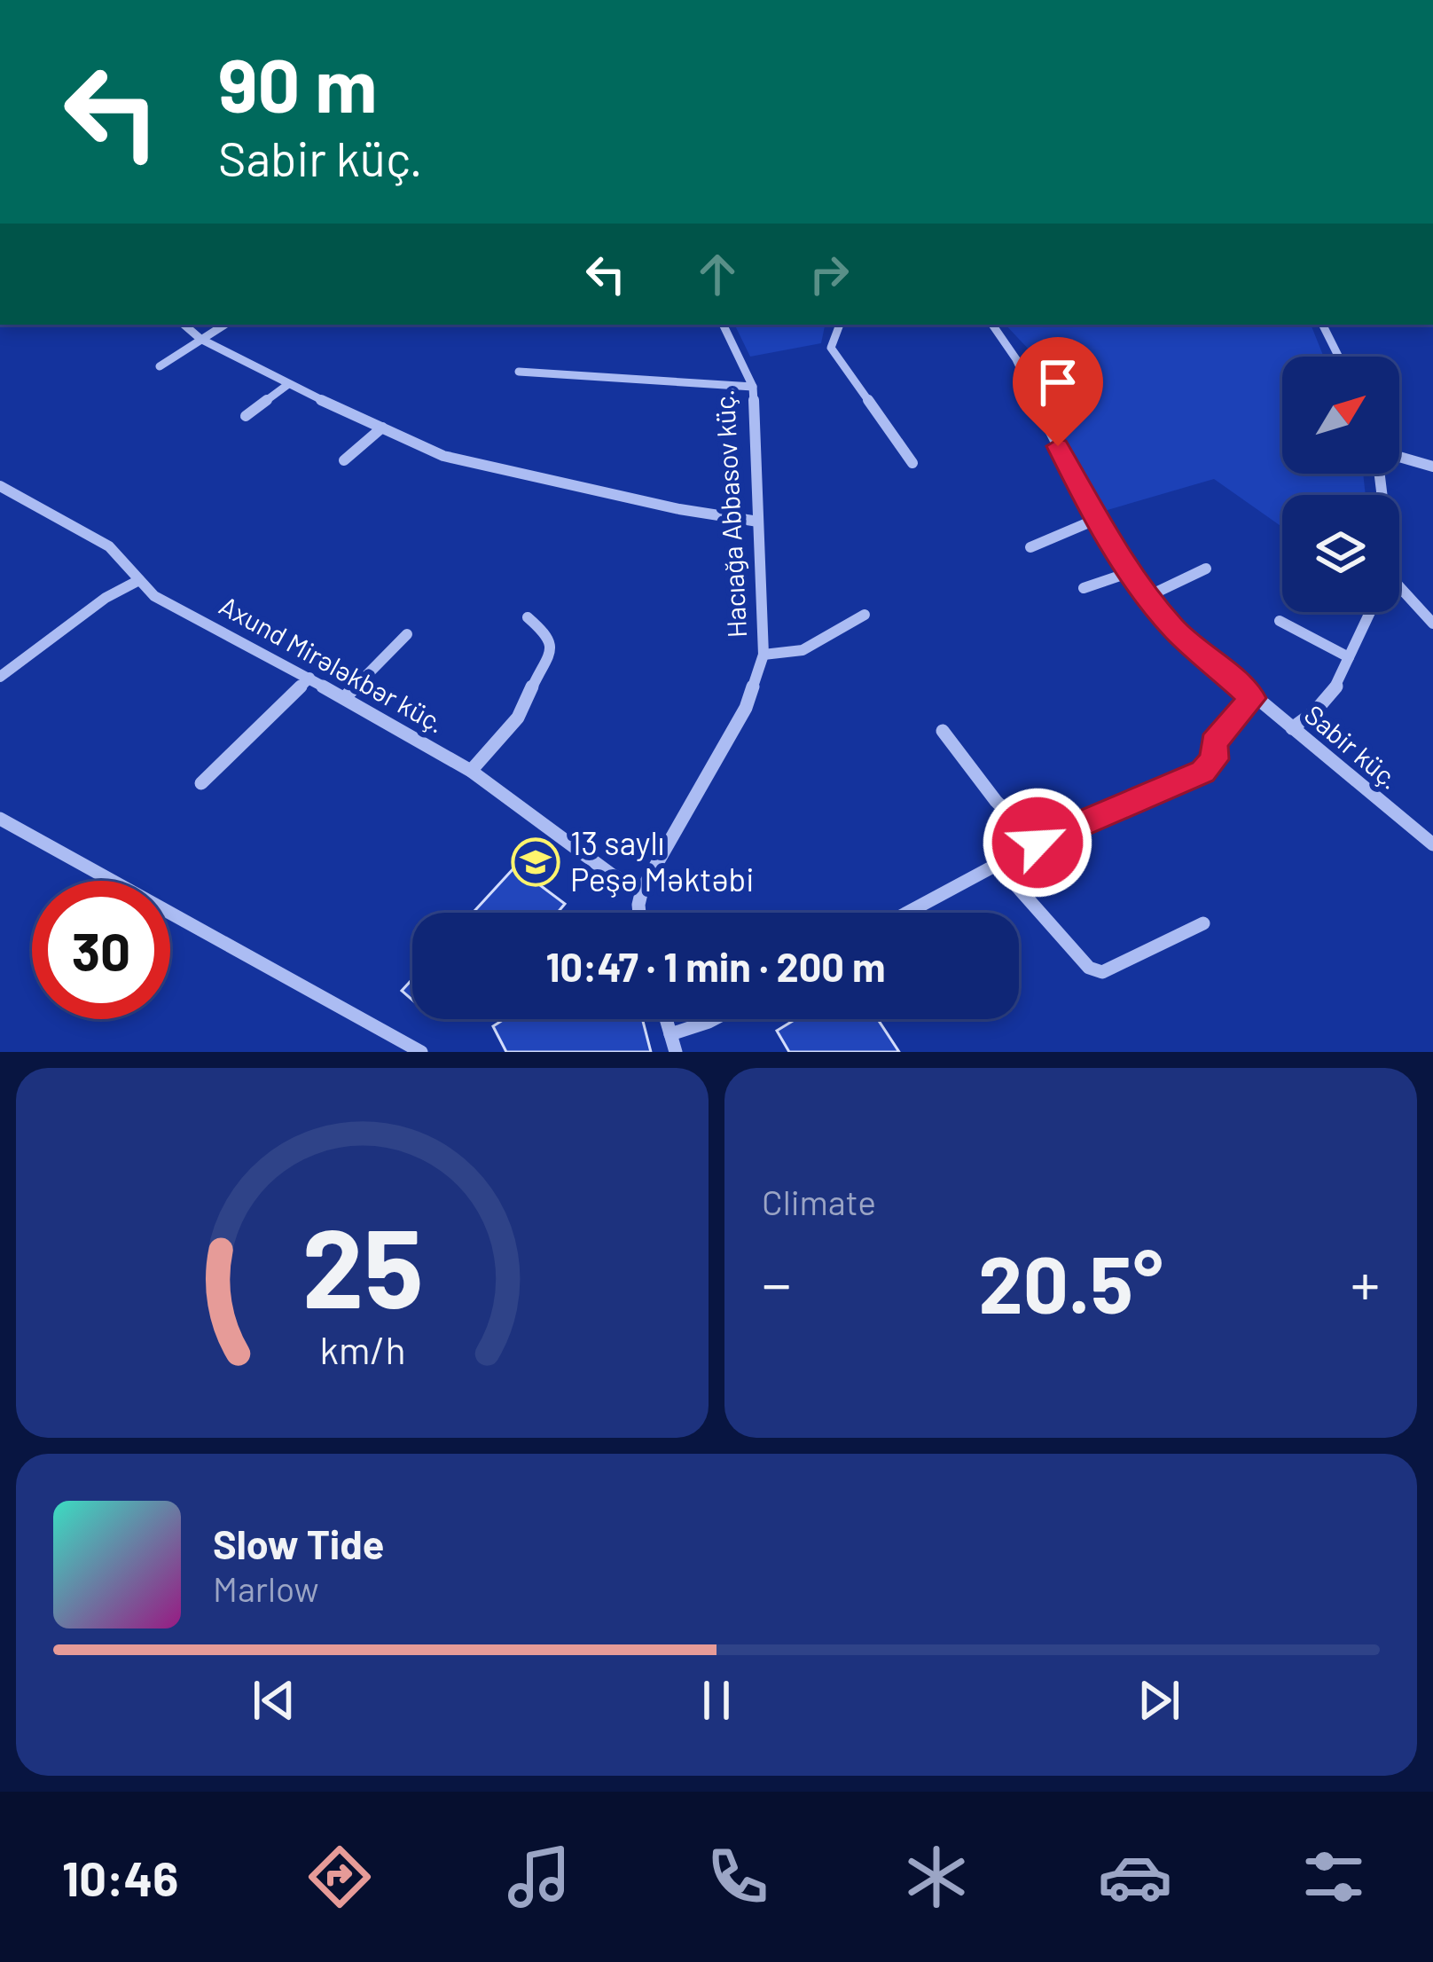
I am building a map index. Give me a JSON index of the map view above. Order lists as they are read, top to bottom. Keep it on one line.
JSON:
{"streets":{"street":["Hacıağa Abbasov küç.","Axund Mirələkbər küç.","Sabir küç."]},"crossings":[["Hacıağa Abbasov küç.","Axund Mirələkbər küç."]],"places":{"school or university":["13 saylı Peşə Məktəbi"]},"north":"top right","page":{"turn":["90 m","Sabir küç."],"limit":"30","trip":"10:47 · 1 min · 200 m","tile":"Climate","heat":["−","20.5°","+"],"song":["Slow Tide","Marlow"],"tabs":"10:46","gauge":["25","km/h"]}}
